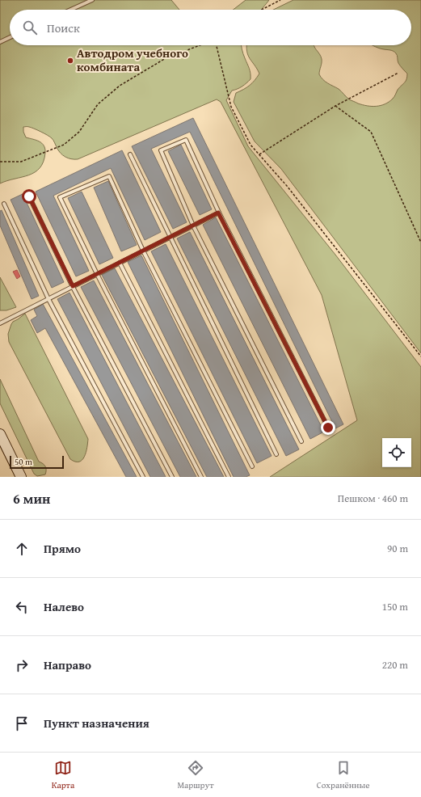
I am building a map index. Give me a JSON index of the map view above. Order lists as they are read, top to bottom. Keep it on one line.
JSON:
{"places":["Автодром учебного комбината"],"scale_bar":"50 m","page":{"search":"Поиск","scale":"50 m","heading":["6 мин","Пешком · 460 m"],"list":[["Прямо","90 m"],["Налево","150 m"],["Направо","220 m"],"Пункт назначения"],"nav":["Карта","Маршрут","Сохранённые"]}}
